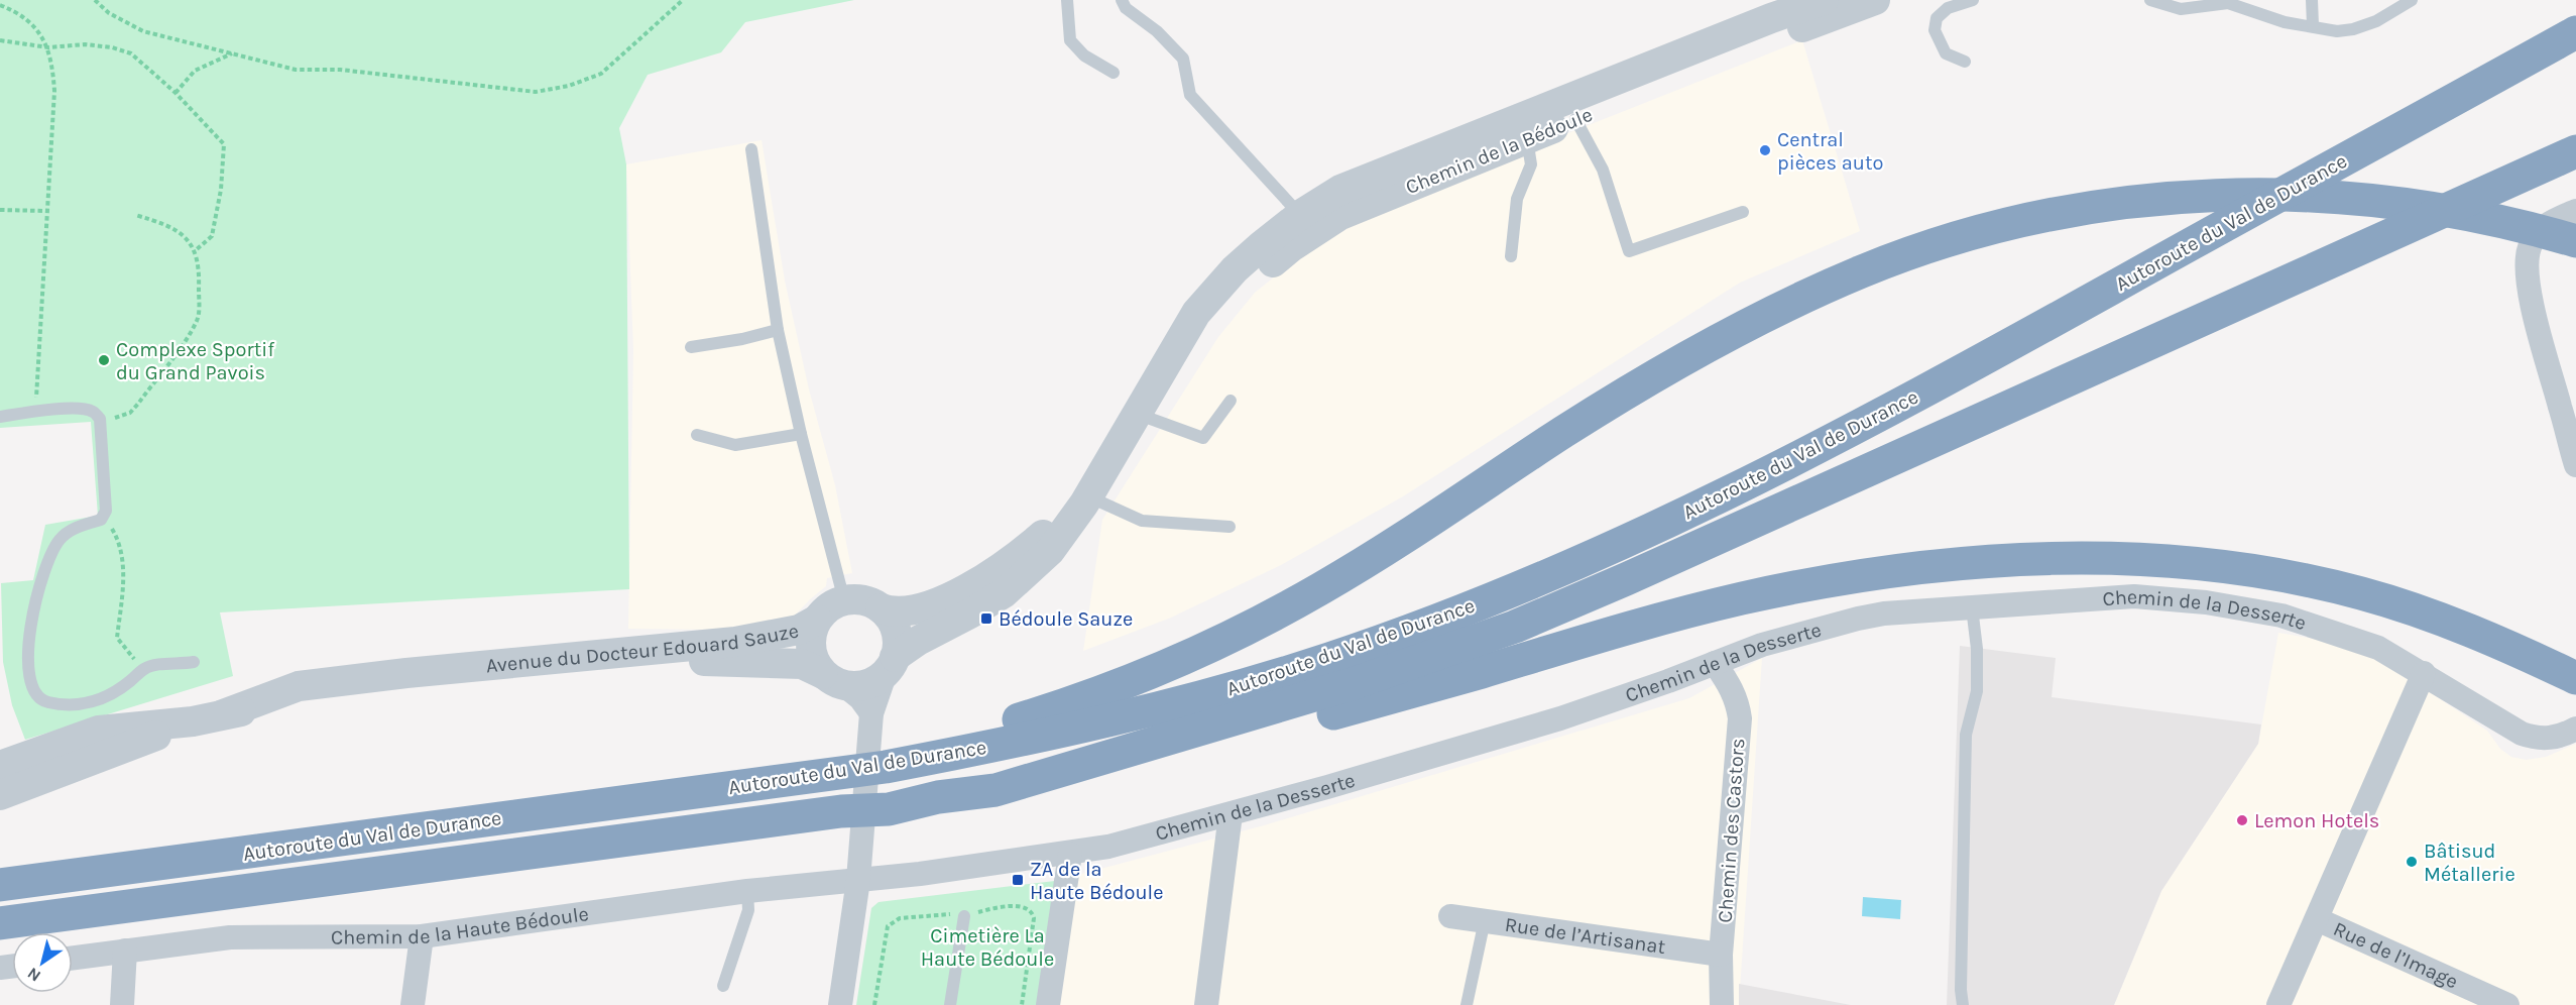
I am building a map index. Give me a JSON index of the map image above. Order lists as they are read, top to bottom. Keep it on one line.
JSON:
{"streets":{"highway":["Autoroute du Val de Durance"],"street":["Chemin de la Bédoule","Chemin de la Desserte","Avenue du Docteur Edouard Sauze","Chemin des Castors","Chemin de la Haute Bédoule","Rue de l’Artisanat","Rue de l’Image"]},"crossings":[["Chemin de la Bédoule","Avenue du Docteur Edouard Sauze"],["Chemin de la Desserte","Chemin des Castors"],["Chemin de la Desserte","Chemin de la Haute Bédoule"],["Chemin des Castors","Rue de l’Artisanat"]],"parks":["Cimetière La Haute Bédoule"],"places":{"other":["Central pièces auto","Complexe Sportif du Grand Pavois","Lemon Hotels","Bâtisud Métallerie"],"transit":["Bédoule Sauze","ZA de la Haute Bédoule"]},"north":"bottom left"}
